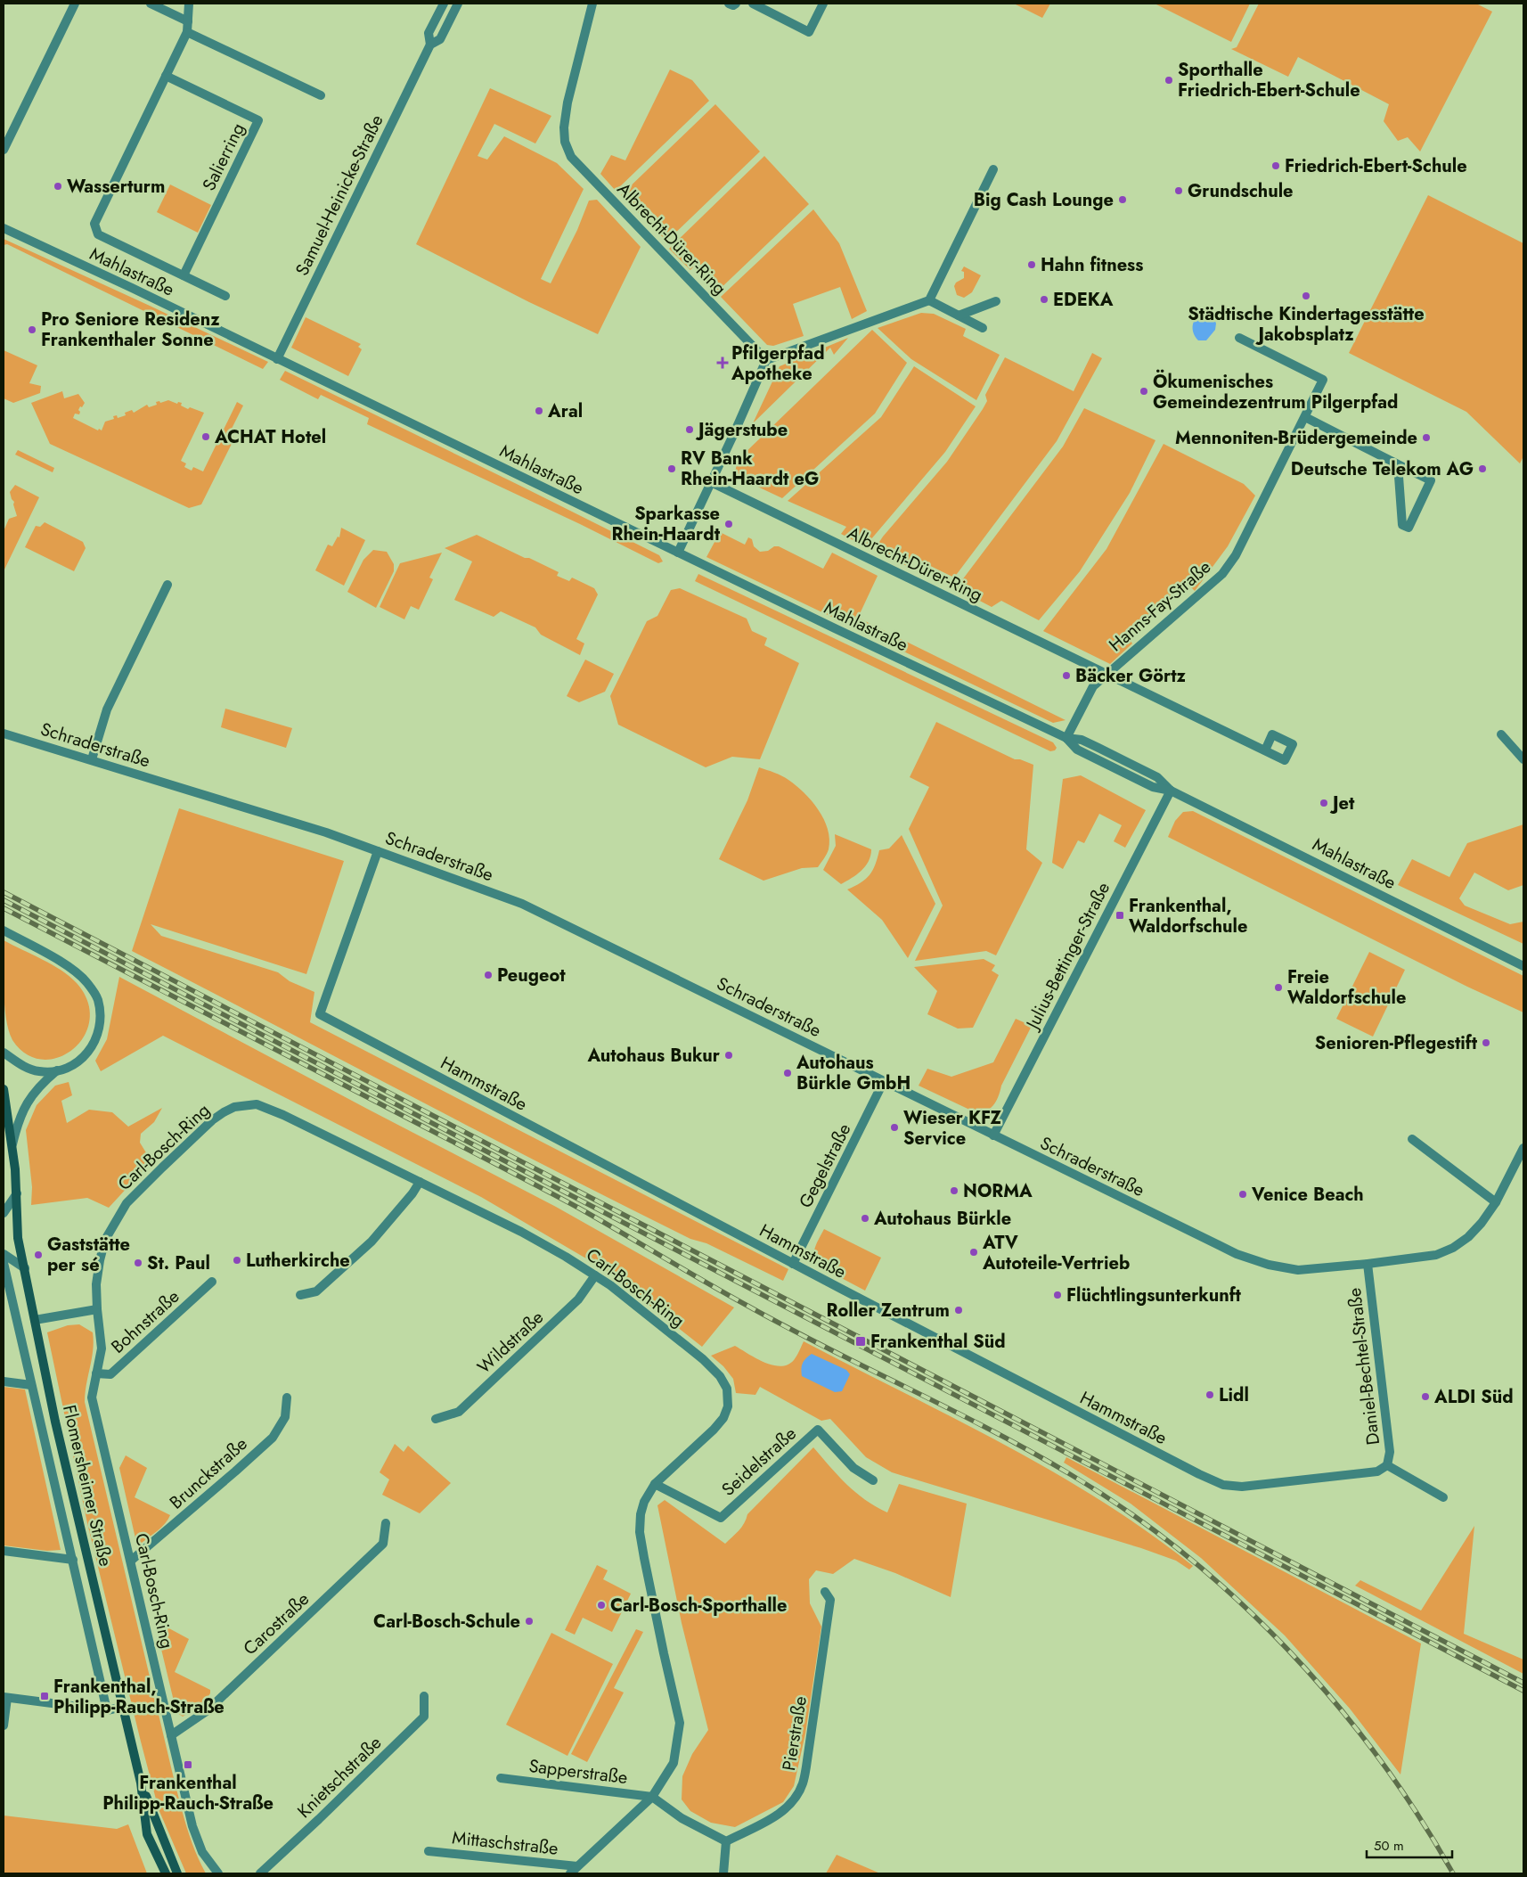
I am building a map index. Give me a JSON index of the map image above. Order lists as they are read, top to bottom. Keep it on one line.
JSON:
{"streets":{"main road":["Flomersheimer Straße"],"street":["Salierring","Samuel-Heinicke-Straße","Albrecht-Dürer-Ring","Mahlastraße","Hanns-Fay-Straße","Schraderstraße","Julius-Bettinger-Straße","Hammstraße","Carl-Bosch-Ring","Gegelstraße","Bohnstraße","Wildstraße","Daniel-Bechtel-Straße","Seidelstraße","Brunckstraße","Carostraße","Pierstraße","Sapperstraße","Knietschstraße","Mittaschstraße"]},"crossings":[["Samuel-Heinicke-Straße","Mahlastraße"],["Albrecht-Dürer-Ring","Hanns-Fay-Straße"],["Mahlastraße","Hanns-Fay-Straße"],["Mahlastraße","Julius-Bettinger-Straße"],["Schraderstraße","Julius-Bettinger-Straße"],["Schraderstraße","Hammstraße"],["Schraderstraße","Gegelstraße"],["Schraderstraße","Daniel-Bechtel-Straße"],["Hammstraße","Gegelstraße"],["Hammstraße","Daniel-Bechtel-Straße"],["Carl-Bosch-Ring","Bohnstraße"],["Carl-Bosch-Ring","Wildstraße"],["Carl-Bosch-Ring","Seidelstraße"],["Carl-Bosch-Ring","Brunckstraße"],["Carl-Bosch-Ring","Carostraße"],["Carl-Bosch-Ring","Sapperstraße"],["Carl-Bosch-Ring","Mittaschstraße"]],"places":{"other":["Sporthalle Friedrich-Ebert-Schule","Friedrich-Ebert-Schule","Wasserturm","Grundschule","Big Cash Lounge","Hahn fitness","Städtische Kindertagesstätte Jakobsplatz","EDEKA","Pro Seniore Residenz Frankenthaler Sonne","Ökumenisches Gemeindezentrum Pilgerpfad","Aral","Jägerstube","ACHAT Hotel","Mennoniten-Brüdergemeinde","RV Bank Rhein-Haardt eG","Deutsche Telekom AG","Sparkasse Rhein-Haardt","Bäcker Görtz","Jet","Peugeot","Freie Waldorfschule","Senioren-Pflegestift","Autohaus Bukur","Autohaus Bürkle GmbH","Wieser KFZ Service","NORMA","Venice Beach","Autohaus Bürkle","ATV Autoteile-Vertrieb","Gaststätte per sé","Lutherkirche","St. Paul","Flüchtlingsunterkunft","Roller Zentrum","Lidl","ALDI Süd","Carl-Bosch-Sporthalle","Carl-Bosch-Schule"],"health":["Pfilgerpfad Apotheke"],"transit":["Frankenthal, Waldorfschule","Frankenthal Süd","Frankenthal, Philipp-Rauch-Straße","Frankenthal Philipp-Rauch-Straße"]},"scale_bar":"50 m"}
